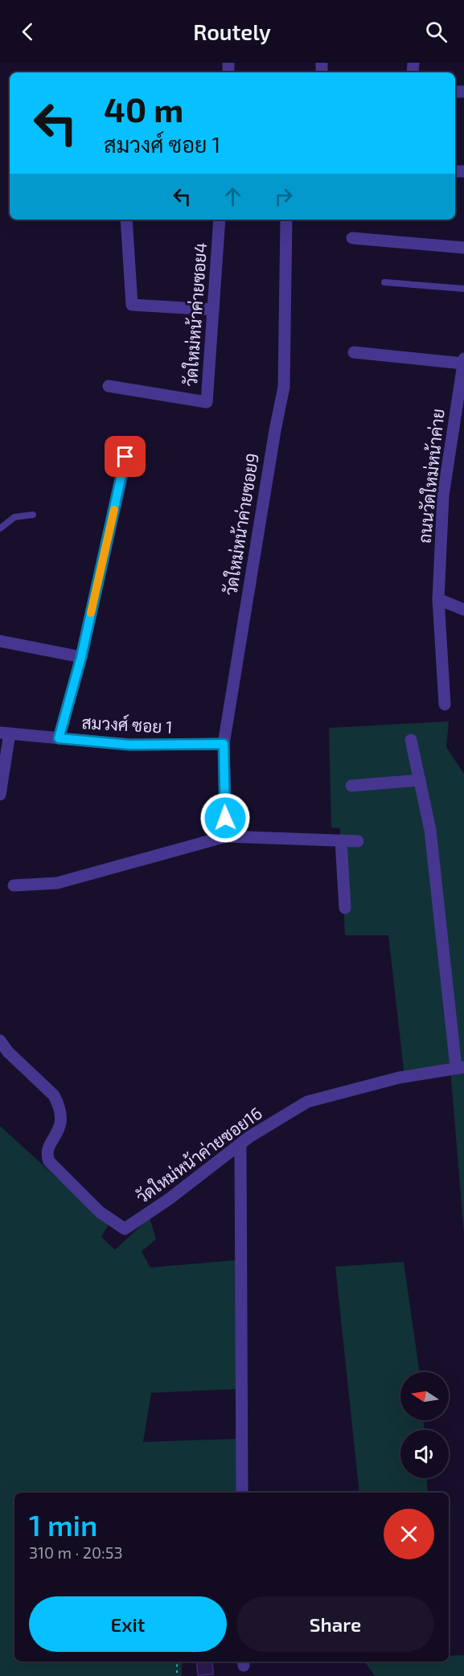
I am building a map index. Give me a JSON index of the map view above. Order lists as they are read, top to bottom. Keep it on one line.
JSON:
{"streets":{"street":["วัดใหม่หน้าค่ายซอย4","ถนนวัดใหม่หน้าค่าย","วัดใหม่หน้าค่ายซอย9","สมวงศ์ ซอย 1","วัดใหม่หน้าค่ายซอย16"]},"crossings":[["วัดใหม่หน้าค่ายซอย9","สมวงศ์ ซอย 1"]],"north":"left","page":{"header":"Routely","turn":["40 m","สมวงศ์ ซอย 1"],"heading":["1 min","310 m · 20:53"],"buttons":["Exit","Share"]}}
